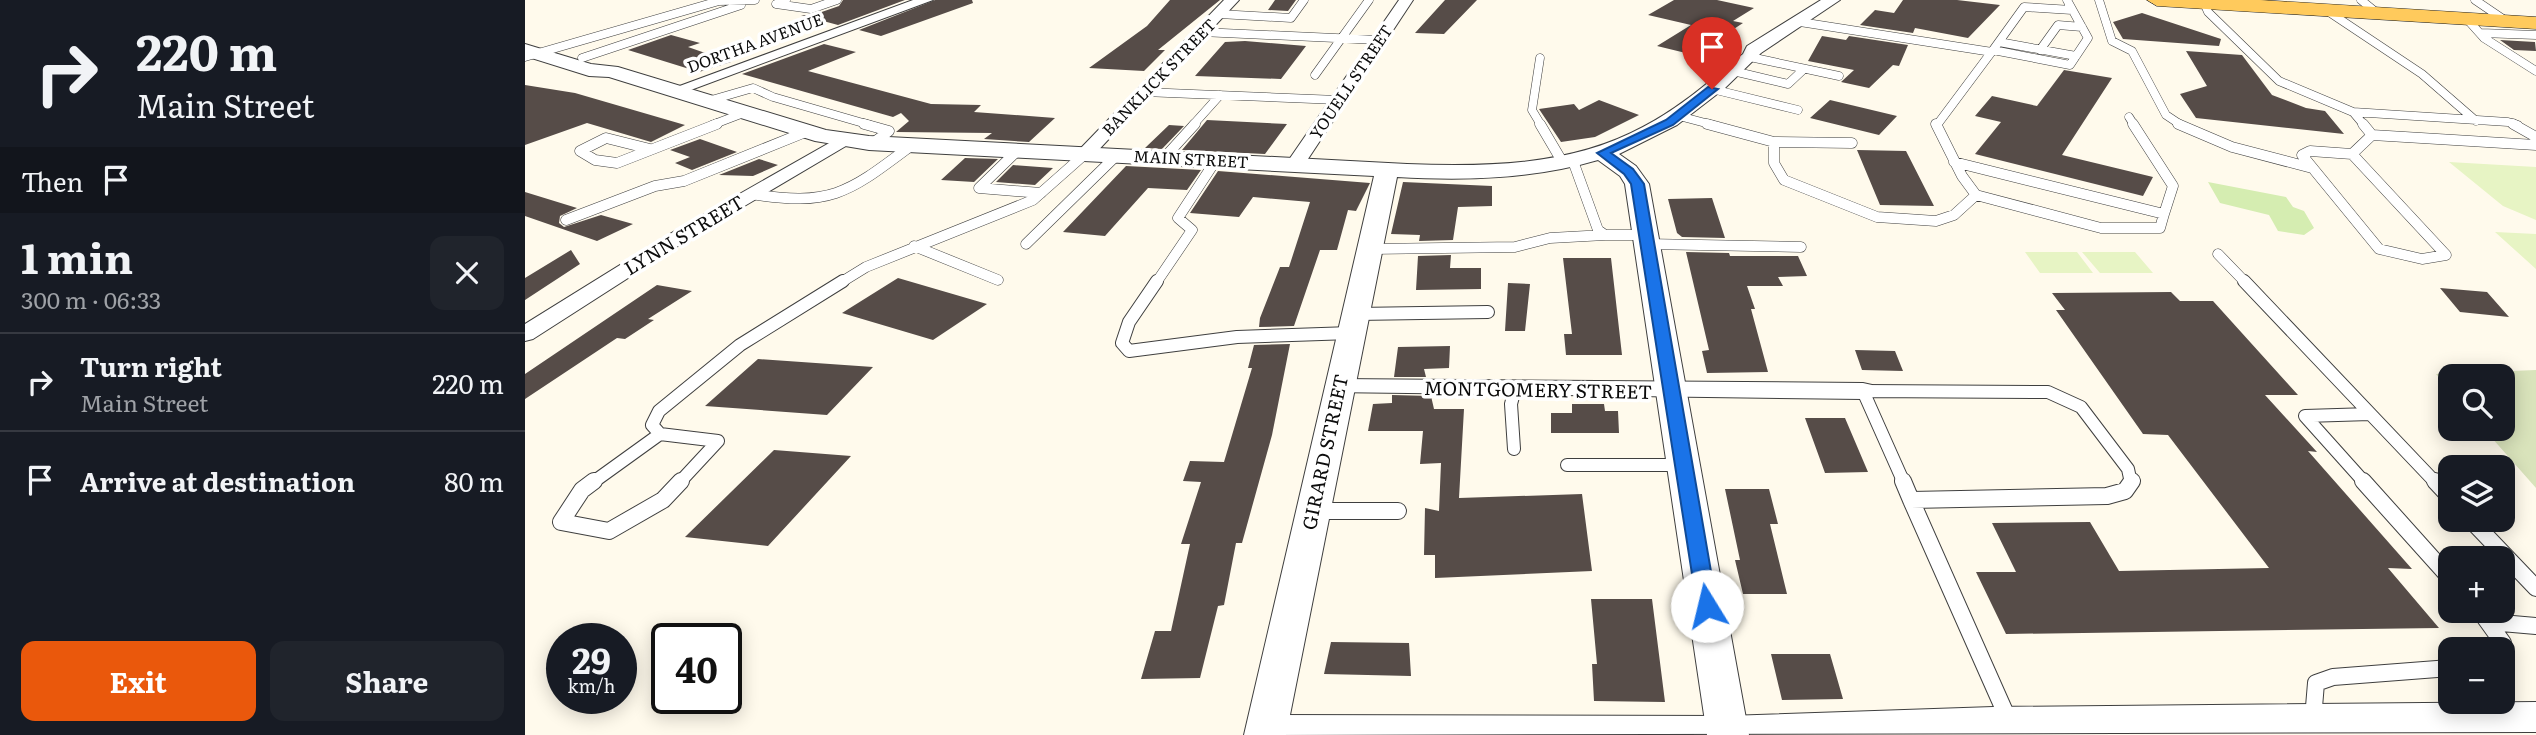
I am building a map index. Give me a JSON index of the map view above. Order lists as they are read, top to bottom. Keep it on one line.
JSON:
{"streets":{"street":["DORTHA AVENUE","BANKLICK STREET","YOUELL STREET","MAIN STREET","LYNN STREET","MONTGOMERY STREET","GIRARD STREET"]},"crossings":[["DORTHA AVENUE","MAIN STREET"],["BANKLICK STREET","MAIN STREET"],["YOUELL STREET","MAIN STREET"],["MAIN STREET","LYNN STREET"],["MAIN STREET","GIRARD STREET"],["MONTGOMERY STREET","GIRARD STREET"]],"page":{"turn":["220 m","Main Street"],"then":"Then","heading":["1 min","300 m · 06:33"],"list":[{"name":"Turn right","note":"Main Street","value":"220 m"},{"name":"Arrive at destination","value":"80 m"}],"map_buttons":["+","−"],"speed":"29 km/h","limit":"40","buttons":["Exit","Share"]}}
